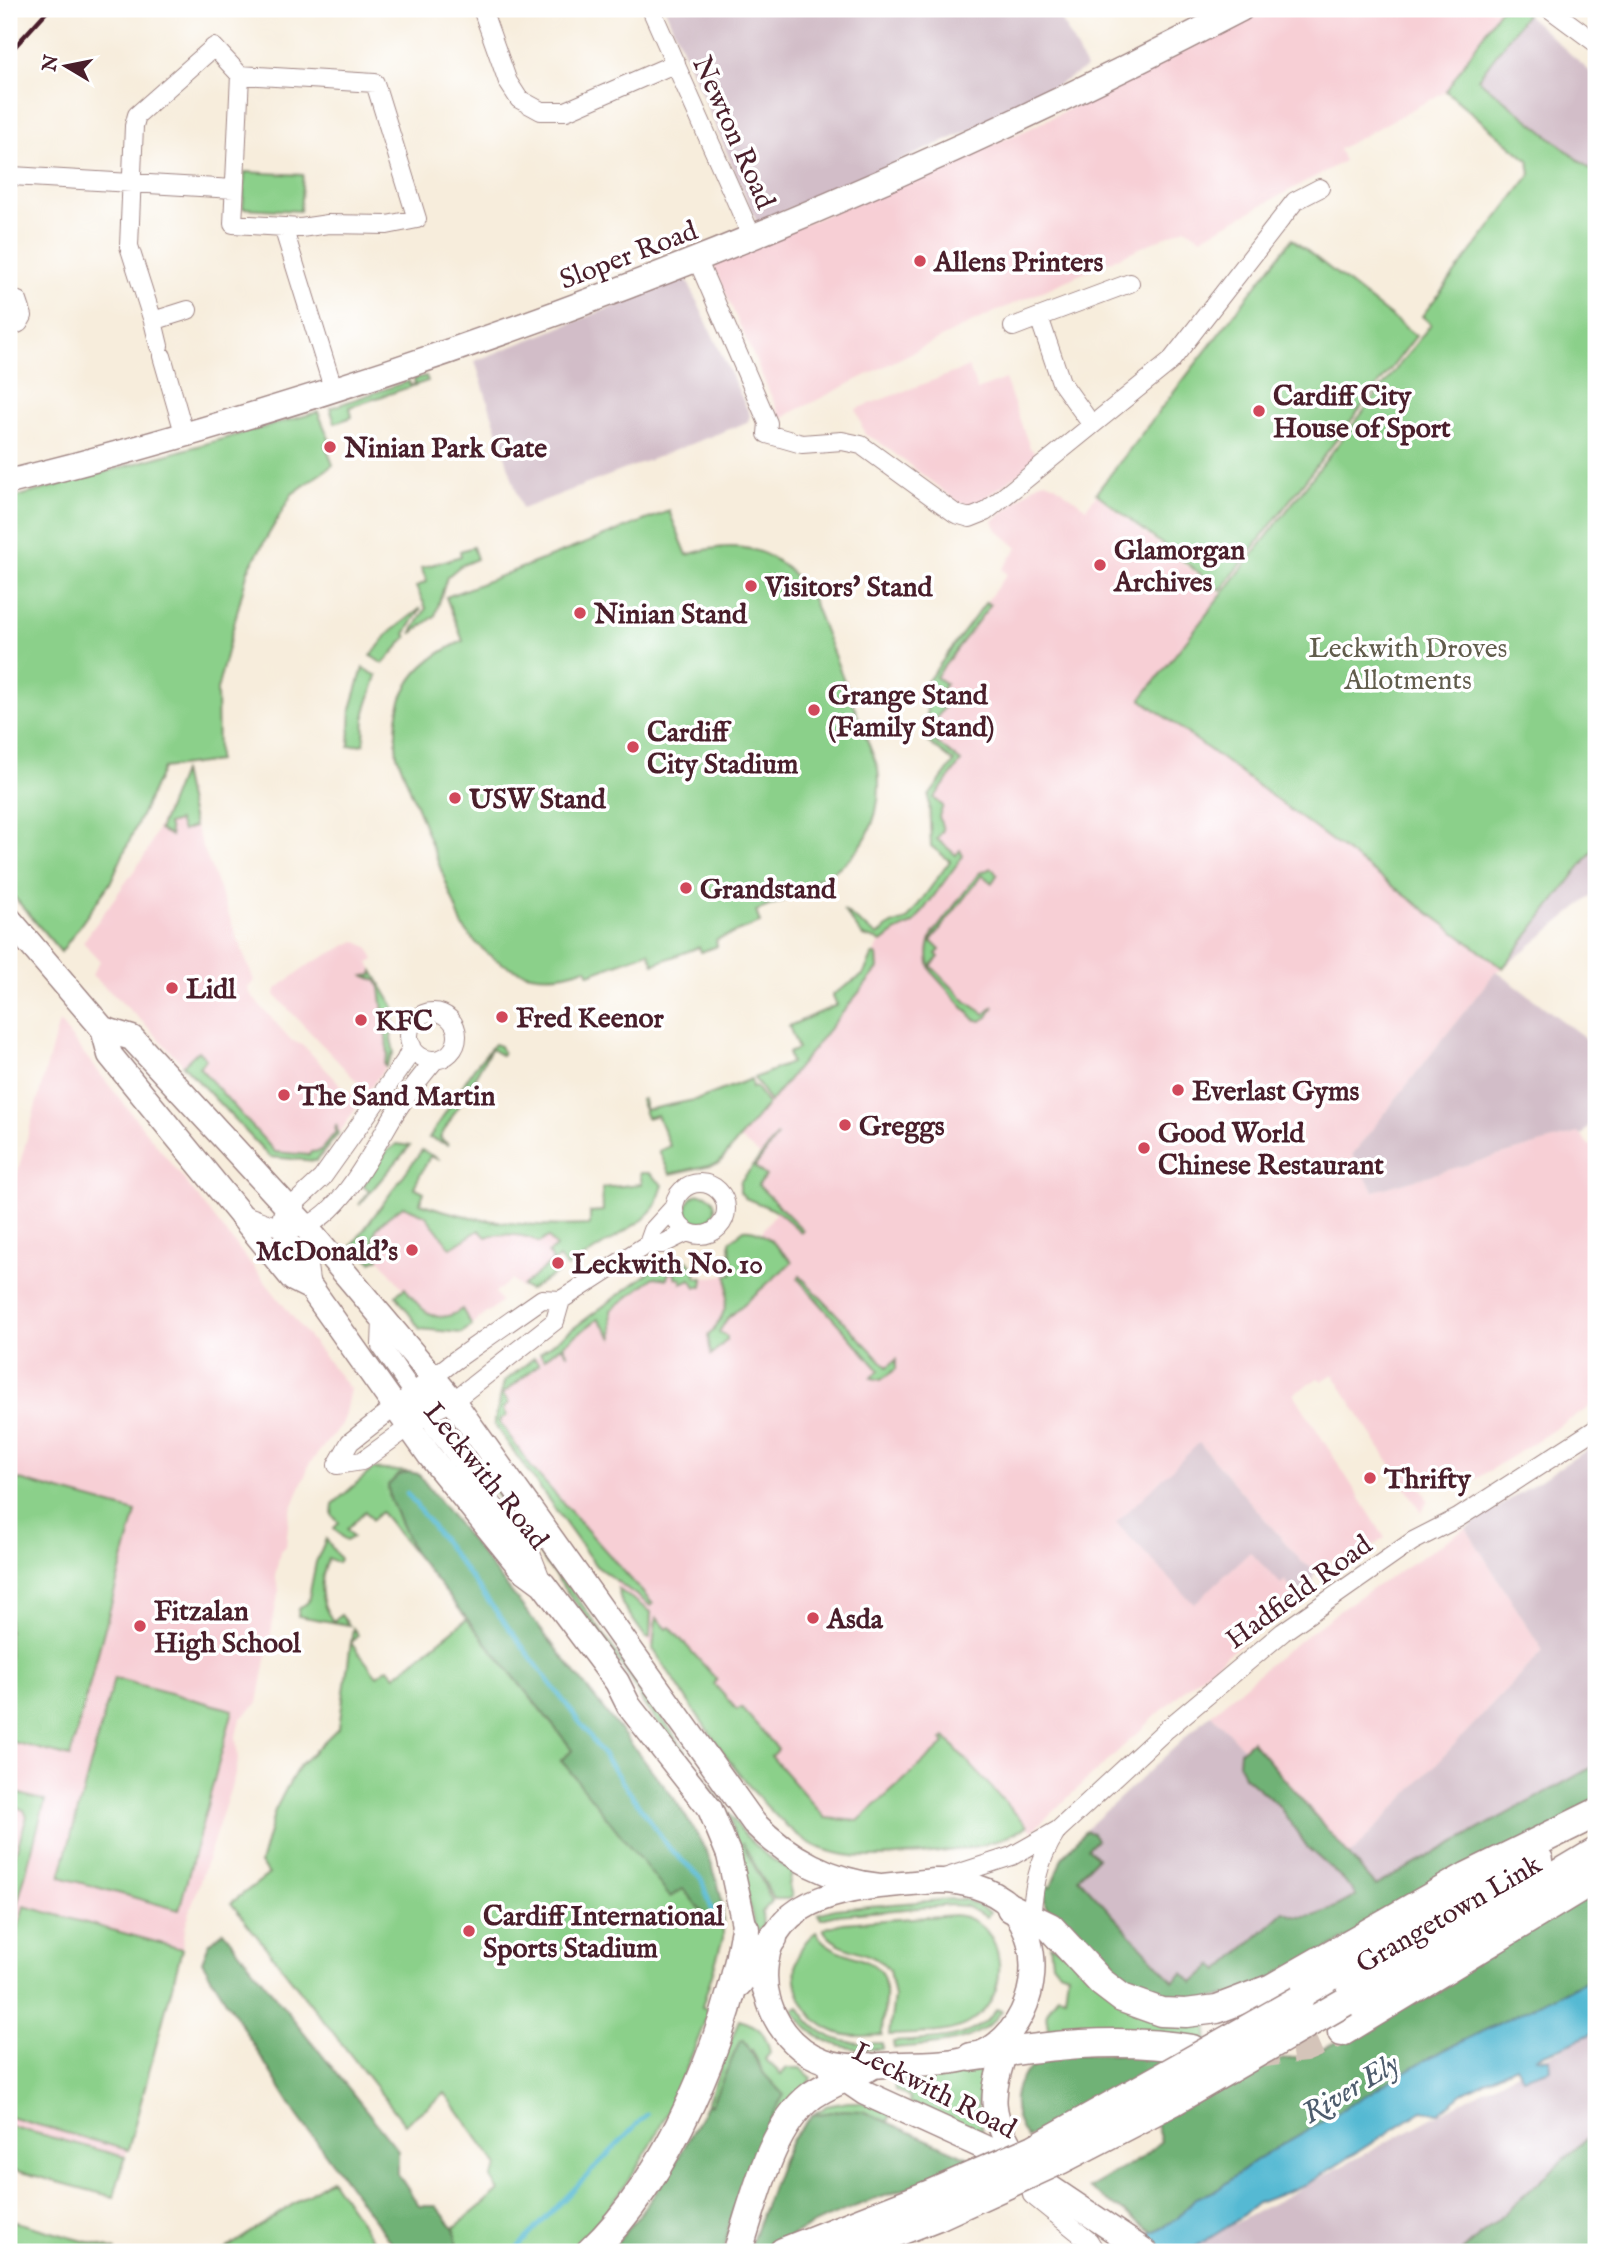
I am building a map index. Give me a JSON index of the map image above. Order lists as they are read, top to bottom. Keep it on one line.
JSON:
{"streets":{"main road":["Sloper Road","Leckwith Road","Grangetown Link"],"street":["Newton Road","Hadfield Road"]},"crossings":[["Newton Road","Sloper Road"]],"water":["River Ely"],"parks":["Leckwith Droves Allotments"],"places":["Allens Printers","Cardiff City House of Sport","Ninian Park Gate","Glamorgan Archives","Visitors' Stand","Ninian Stand","Grange Stand (Family Stand)","Cardiff City Stadium","USW Stand","Grandstand","Lidl","Fred Keenor","KFC","Everlast Gyms","The Sand Martin","Greggs","Good World Chinese Restaurant","McDonald's","Leckwith No. 10","Thrifty","Asda","Fitzalan High School","Cardiff International Sports Stadium"],"north":"left"}
